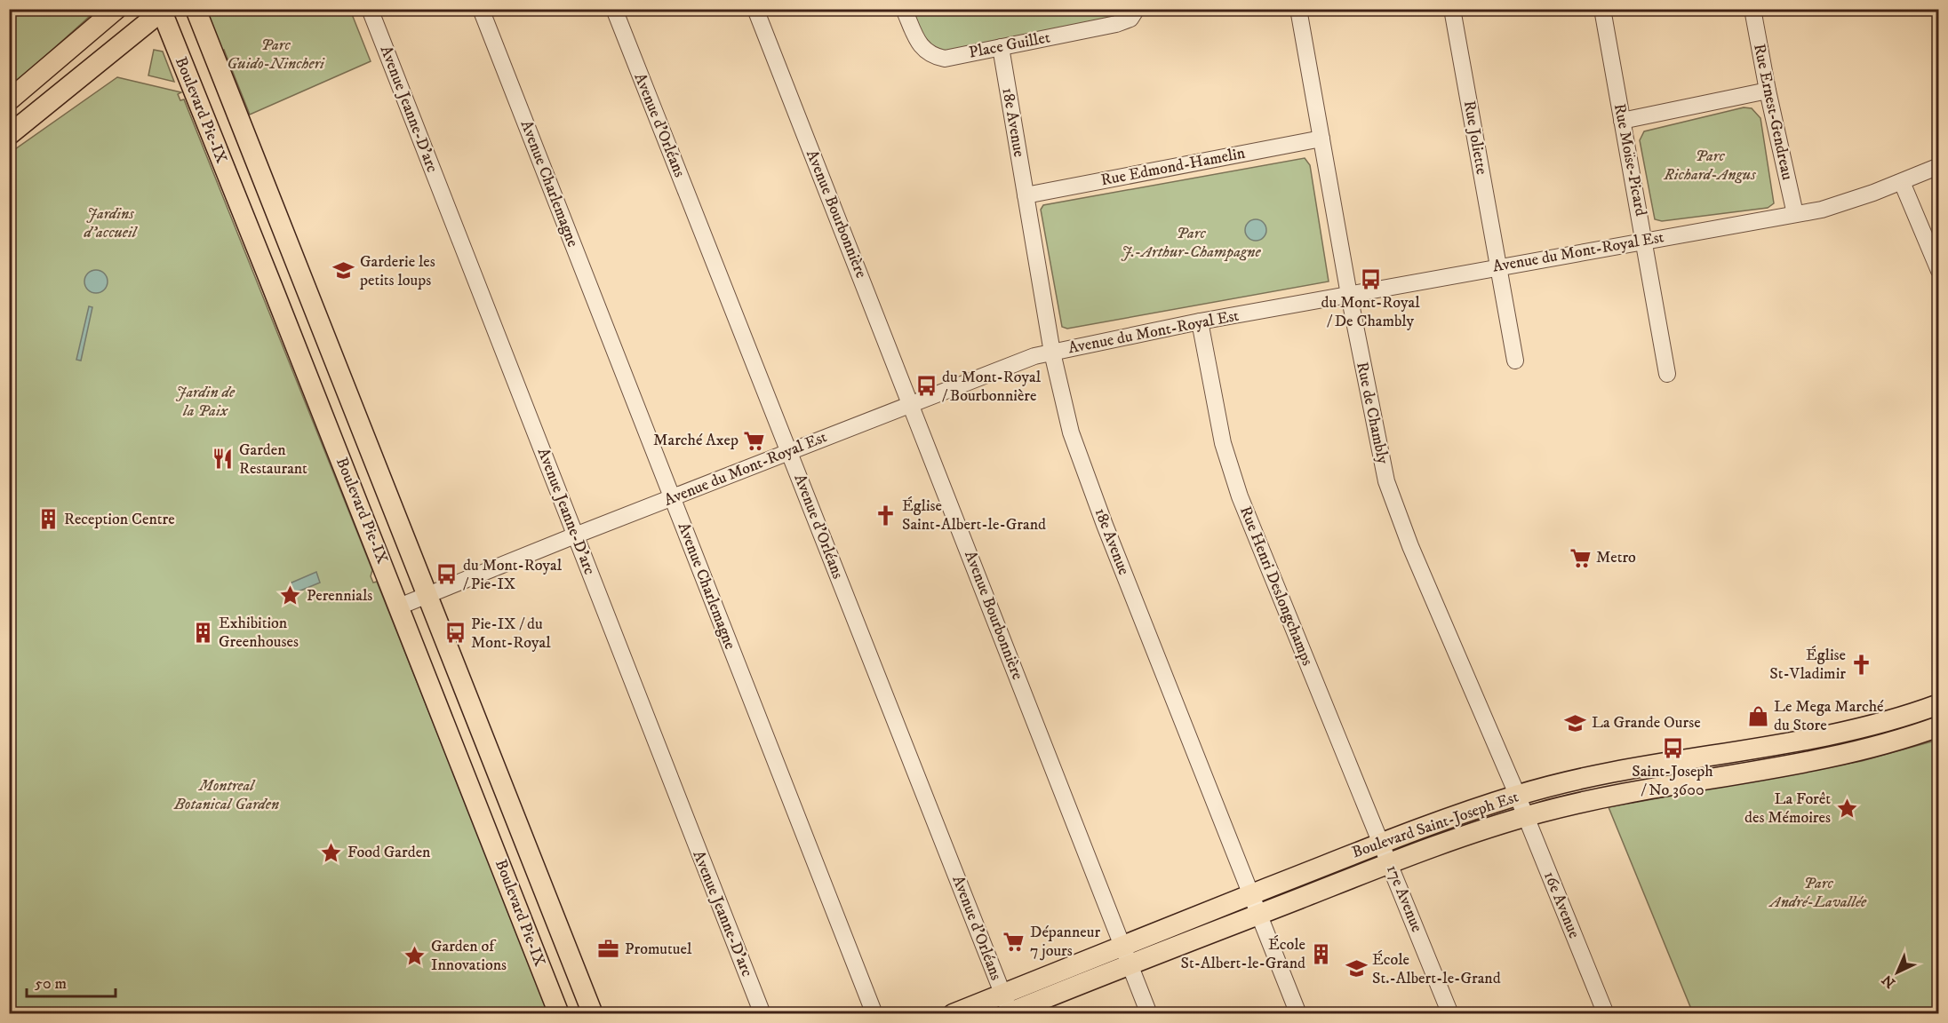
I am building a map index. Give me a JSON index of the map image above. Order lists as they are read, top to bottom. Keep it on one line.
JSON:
{"streets":{"main road":["Boulevard Pie-IX","Boulevard Saint-Joseph Est"],"street":["Place Guillet","Avenue Jeanne-D'arc","Rue Ernest-Gendreau","18e Avenue","Avenue d'Orléans","Rue Joliette","Rue Moïse-Picard","Rue Edmond-Hamelin","Avenue Charlemagne","Avenue Bourbonnière","Avenue du Mont-Royal Est","Rue de Chambly","Rue Henri Deslongchamps","17e Avenue","16e Avenue"]},"crossings":[["Place Guillet","18e Avenue"],["Avenue Jeanne-D'arc","Avenue du Mont-Royal Est"],["Boulevard Pie-IX","Avenue du Mont-Royal Est"],["Rue Ernest-Gendreau","Avenue du Mont-Royal Est"],["18e Avenue","Rue Edmond-Hamelin"],["18e Avenue","Avenue du Mont-Royal Est"],["18e Avenue","Boulevard Saint-Joseph Est"],["Avenue d'Orléans","Avenue du Mont-Royal Est"],["Avenue d'Orléans","Boulevard Saint-Joseph Est"],["Rue Joliette","Avenue du Mont-Royal Est"],["Rue Moïse-Picard","Avenue du Mont-Royal Est"],["Rue Edmond-Hamelin","Rue de Chambly"],["Avenue Charlemagne","Avenue du Mont-Royal Est"],["Avenue Bourbonnière","Avenue du Mont-Royal Est"],["Avenue Bourbonnière","Boulevard Saint-Joseph Est"],["Avenue du Mont-Royal Est","Rue de Chambly"],["Avenue du Mont-Royal Est","Rue Henri Deslongchamps"],["Rue de Chambly","Boulevard Saint-Joseph Est"],["Rue de Chambly","16e Avenue"],["Rue Henri Deslongchamps","Boulevard Saint-Joseph Est"],["Rue Henri Deslongchamps","17e Avenue"],["Boulevard Saint-Joseph Est","17e Avenue"],["Boulevard Saint-Joseph Est","16e Avenue"]],"parks":["Parc Guido-Nincheri","Parc Richard-Angus","Jardins d'accueil","Parc J.-Arthur-Champagne","Jardin de la Paix","Montreal Botanical Garden","Parc André-Lavallée"],"places":{"school or university":["Garderie les petits loups","La Grande Ourse","École St.-Albert-le-Grand"],"bus stop":["du Mont-Royal / De Chambly","du Mont-Royal / Bourbonnière","du Mont-Royal / Pie-IX","Pie-IX / du Mont-Royal","Saint-Joseph / No 3600"],"supermarket":["Marché Axep","Metro","Dépanneur 7 jours"],"restaurant":["Garden Restaurant"],"church":["Église Saint-Albert-le-Grand","Église St-Vladimir"],"building":["Reception Centre","Exhibition Greenhouses","École St-Albert-le-Grand"],"place":["Perennials","La Forêt des Mémoires","Food Garden","Garden of Innovations"],"shop":["Le Mega Marché du Store"],"office":["Promutuel"]},"scale_bar":"50 m","north":"bottom left"}
